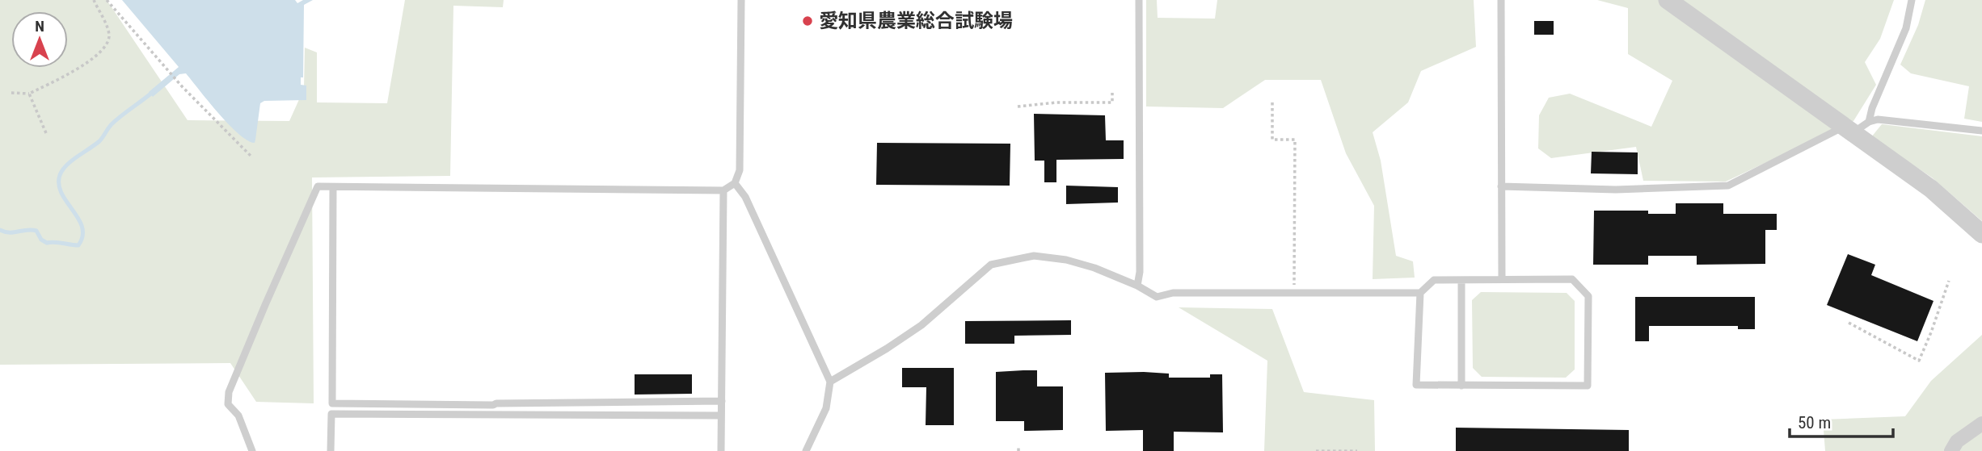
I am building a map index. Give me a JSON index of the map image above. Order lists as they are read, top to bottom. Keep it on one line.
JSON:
{"places":["愛知県農業総合試験場"],"scale_bar":"50 m","north":"top"}
